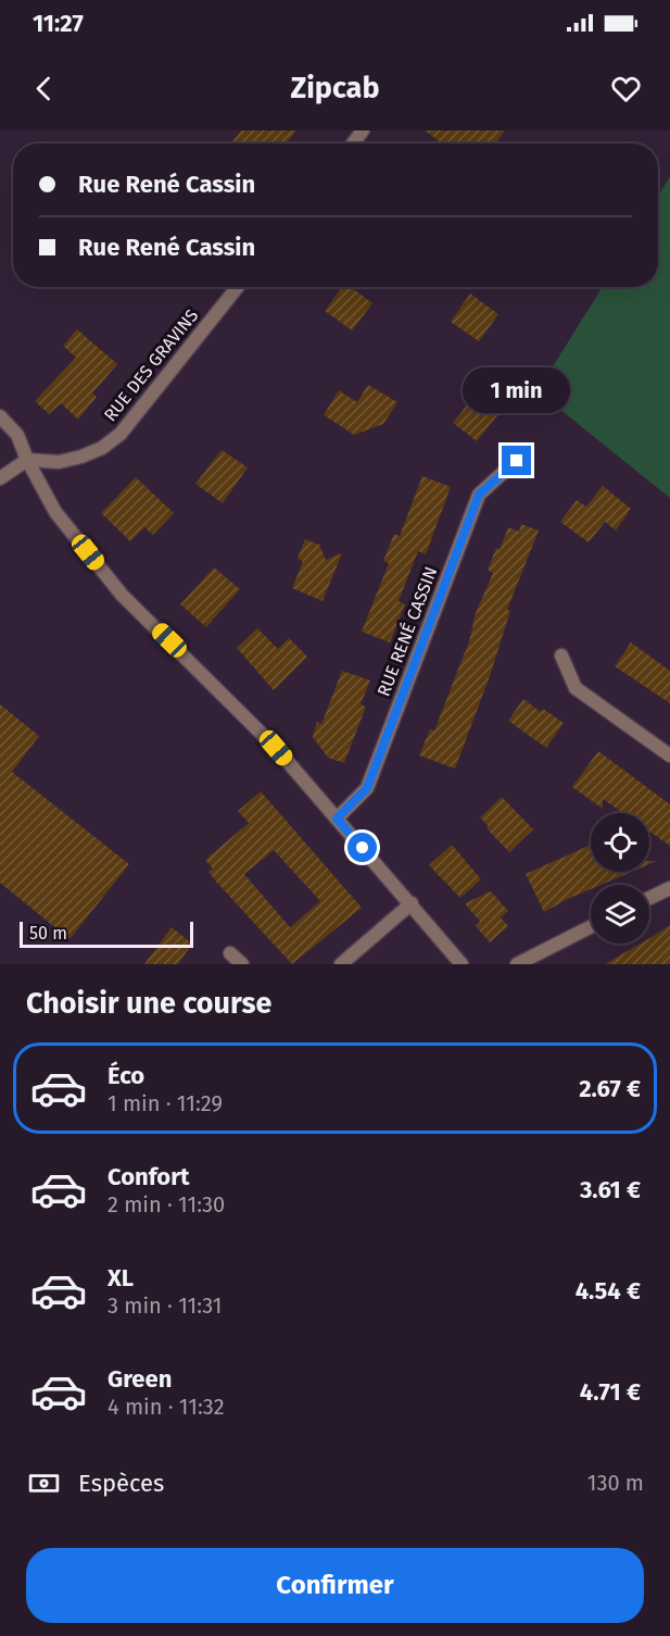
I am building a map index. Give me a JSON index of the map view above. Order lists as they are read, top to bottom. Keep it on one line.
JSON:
{"streets":{"street":["RUE DES GRAVINS","RUE RENÉ CASSIN"]},"scale_bar":"50 m","page":{"status":"11:27","header":"Zipcab","banner":["Rue René Cassin","Rue René Cassin"],"bubble":"1 min","scale":"50 m","heading":"Choisir une course","list":[{"name":"Éco","note":"1 min · 11:29","value":"2.67 €"},{"name":"Confort","note":"2 min · 11:30","value":"3.61 €"},{"name":"XL","note":"3 min · 11:31","value":"4.54 €"},{"name":"Green","note":"4 min · 11:32","value":"4.71 €"}],"pay":["Espèces","130 m"],"buttons":"Confirmer"}}
